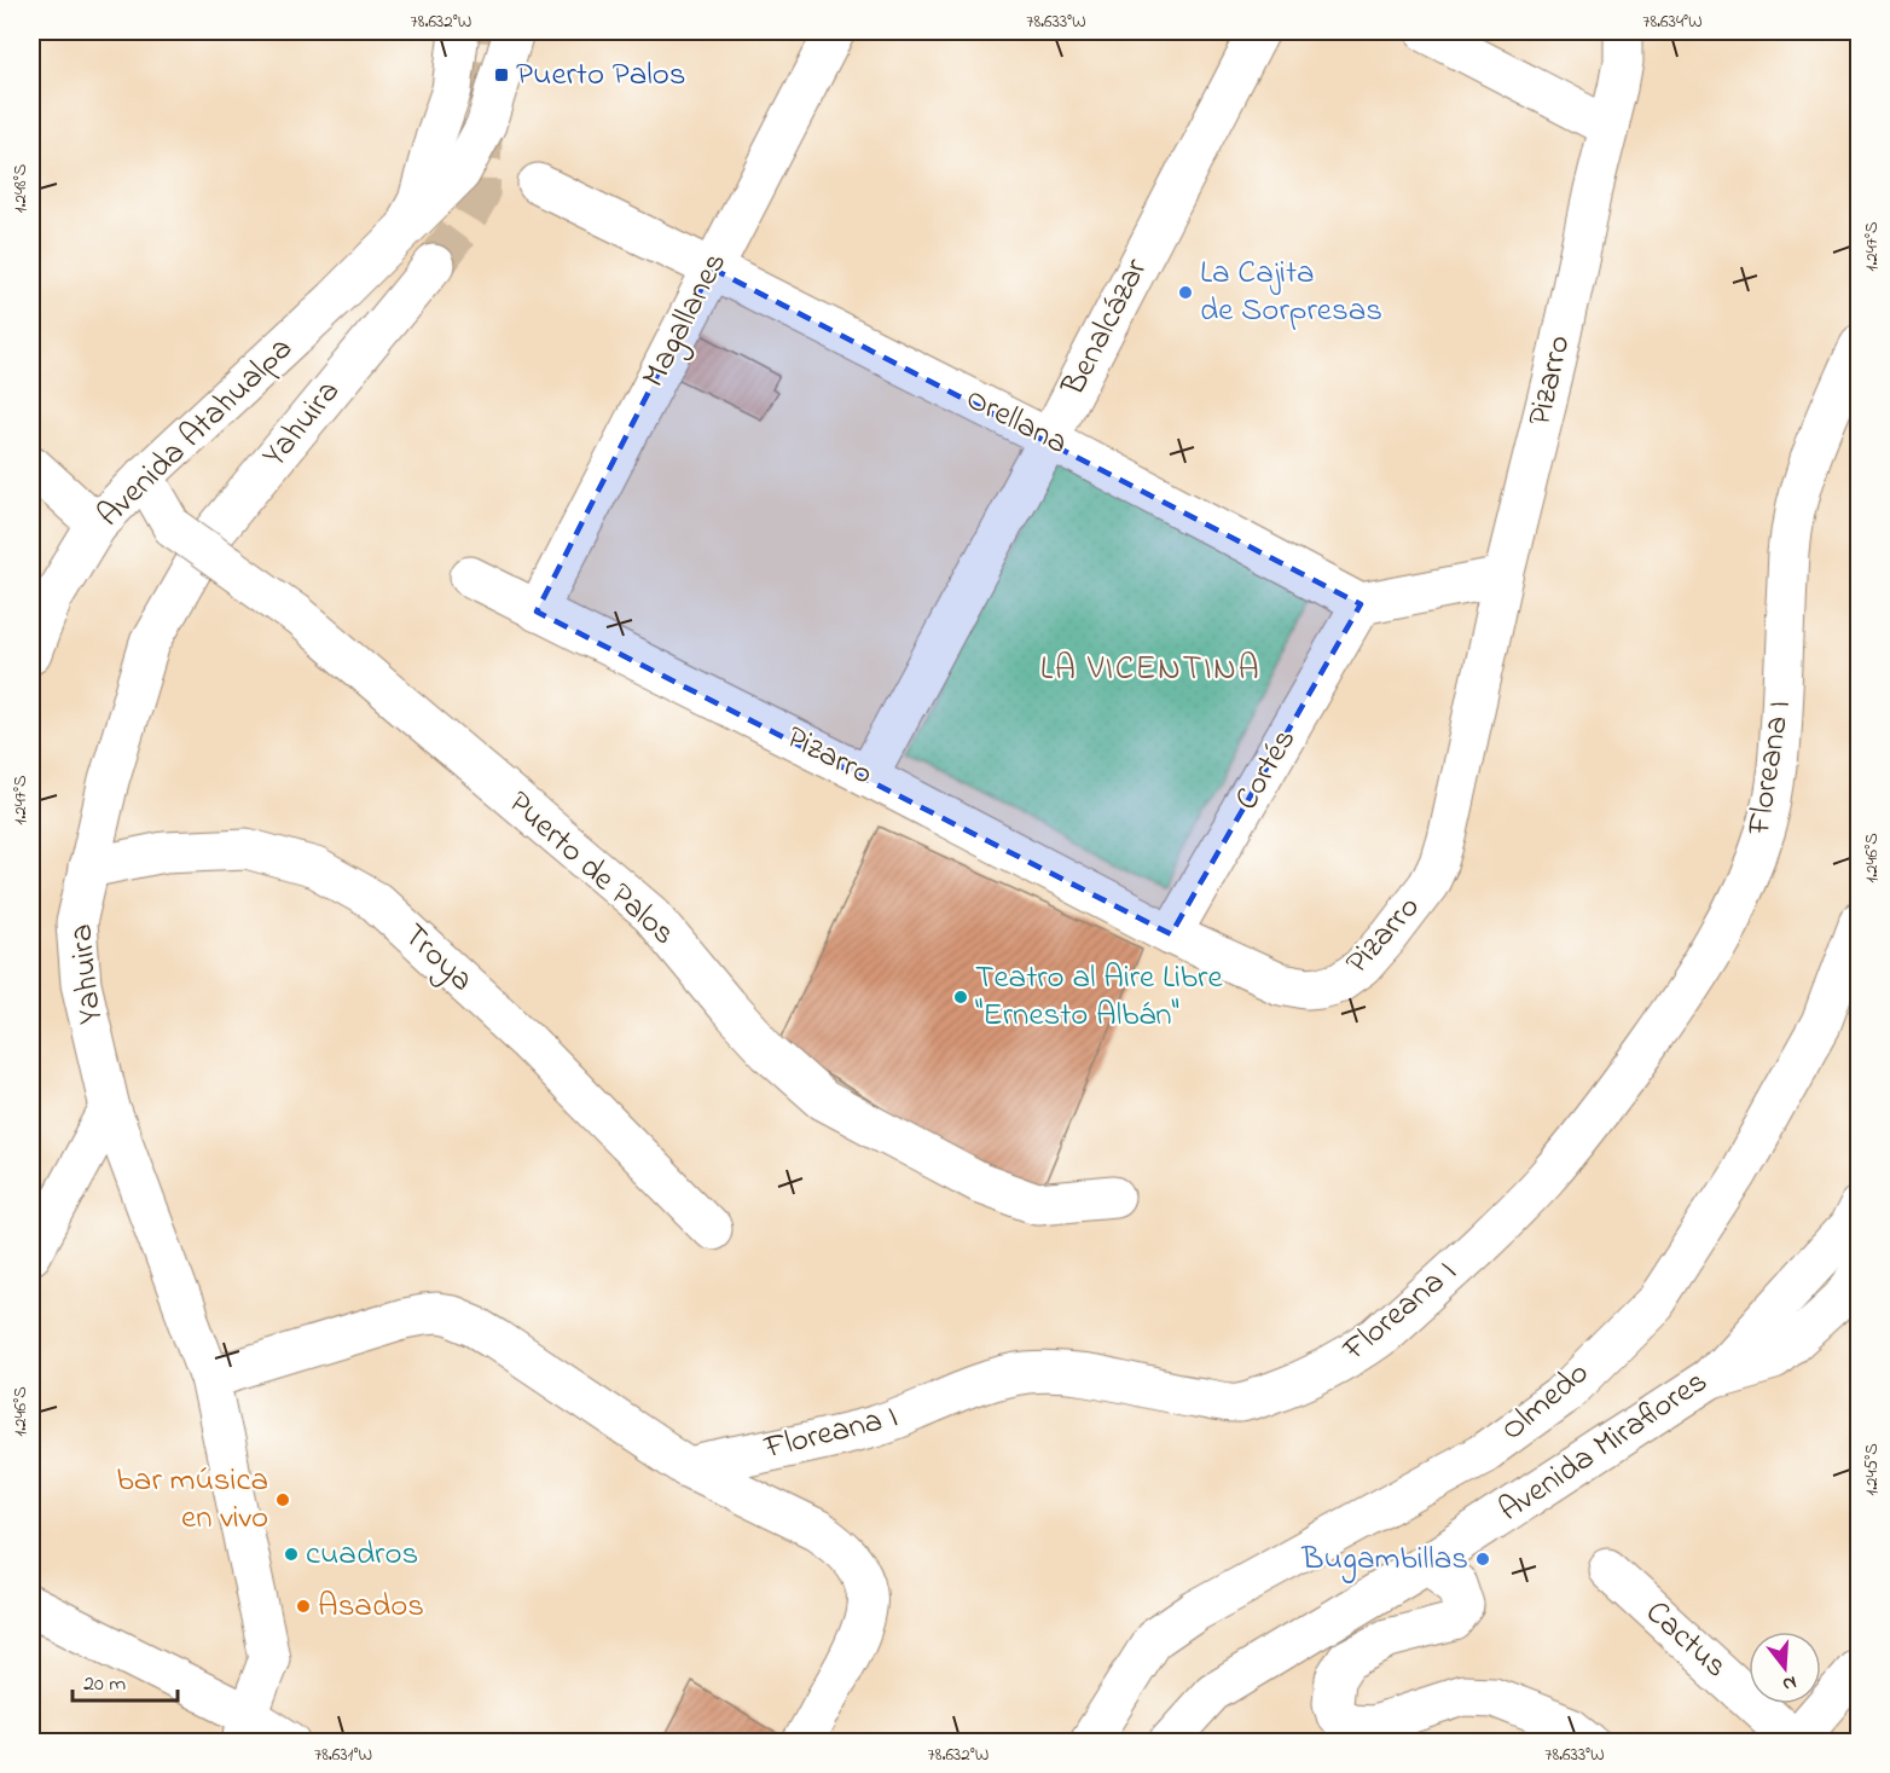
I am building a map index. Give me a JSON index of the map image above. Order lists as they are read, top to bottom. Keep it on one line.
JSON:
{"streets":{"street":["Magallanes","Benalcázar","Pizarro","Orellana","Yahuira","Avenida Atahualpa","Floreana I","Cortés","Puerto de Palos","Troya","Olmedo","Avenida Miraflores","Cactus"]},"crossings":[["Magallanes","Pizarro"],["Magallanes","Orellana"],["Benalcázar","Pizarro"],["Benalcázar","Orellana"],["Pizarro","Cortés"],["Orellana","Cortés"],["Yahuira","Troya"],["Avenida Atahualpa","Puerto de Palos"]],"districts":["LA VICENTINA"],"places":{"transit":["Puerto Palos"],"other":["La Cajita de Sorpresas","Teatro al Aire Libre \"Ernesto Albán\"","bar música en vivo","cuadros","Bugambillas","Asados"]},"scale_bar":"20 m","north":"bottom","coordinates":["78.632°W","78.633°W","78.634°W","1.248°S","1.247°S","1.246°S","1.245°S","78.631°W"]}
